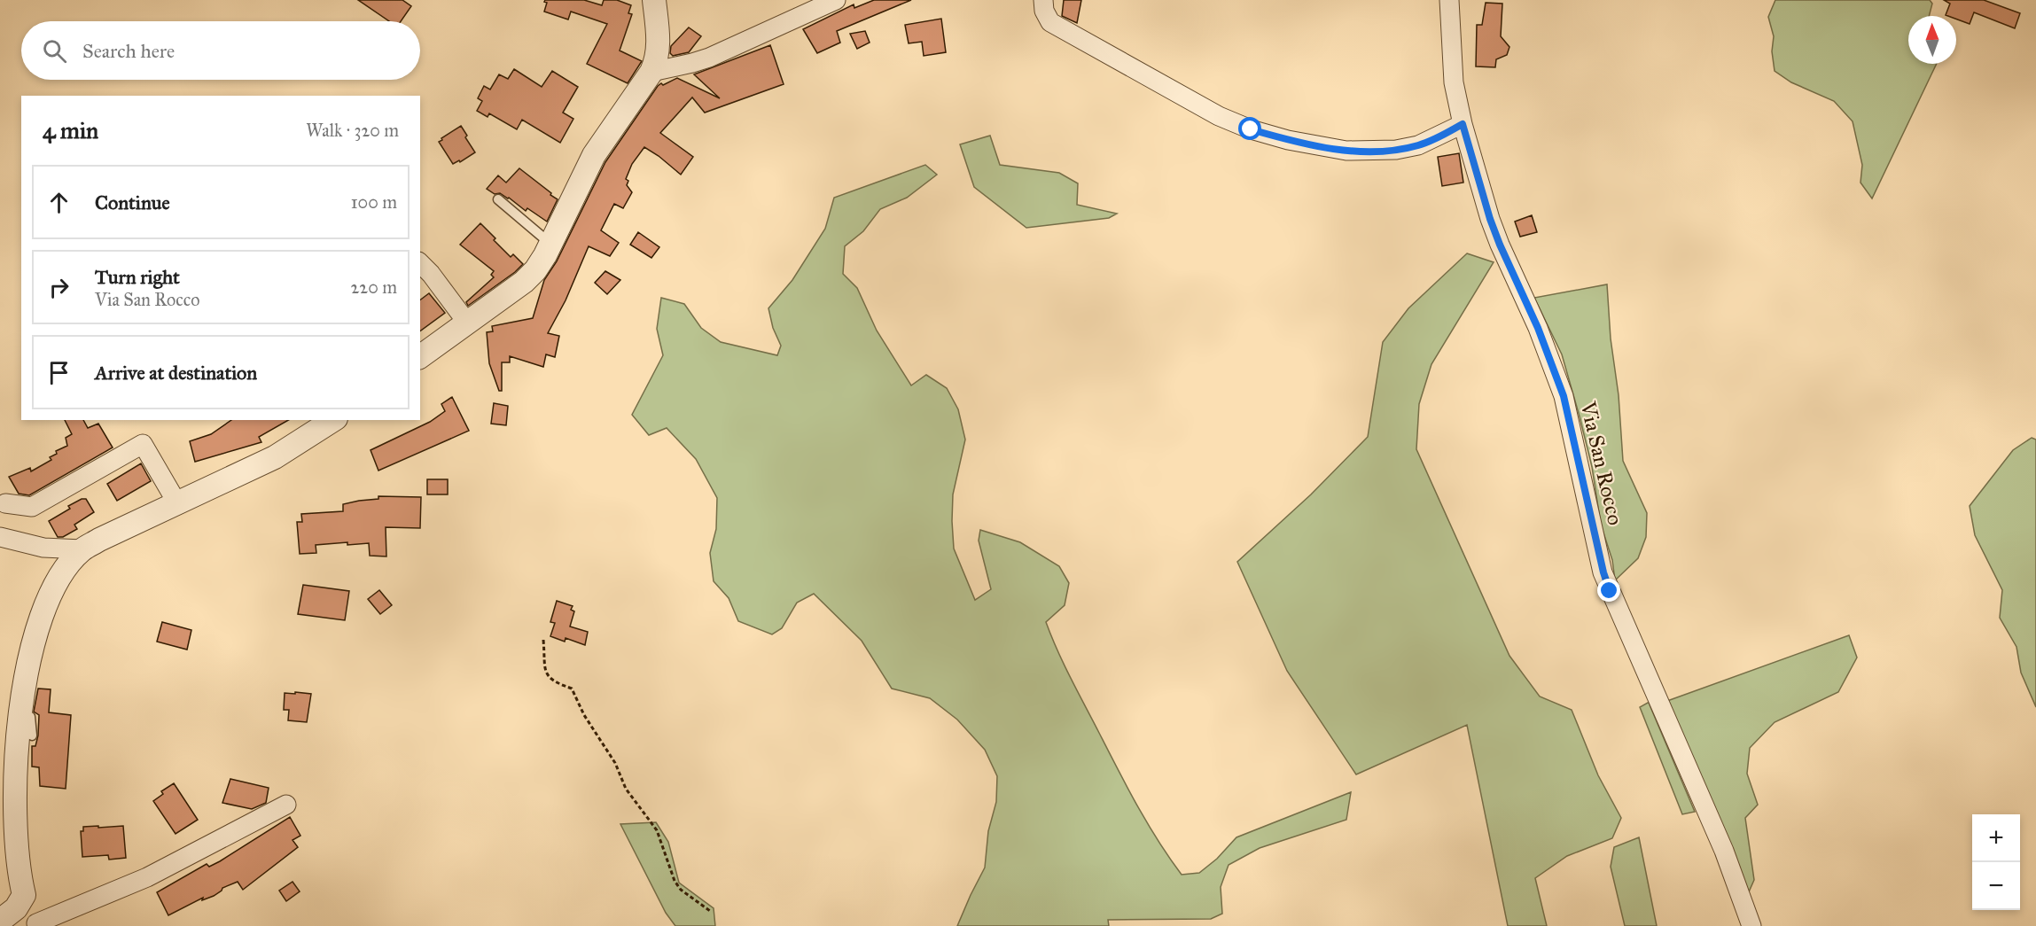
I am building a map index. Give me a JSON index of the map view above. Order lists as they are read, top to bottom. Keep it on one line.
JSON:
{"streets":{"street":["Via San Rocco"]},"north":"top","page":{"search":"Search here","heading":["4 min","Walk · 320 m"],"list":[["Continue","100 m"],["Turn right","Via San Rocco","220 m"],"Arrive at destination"],"map_buttons":["+","−"]}}
